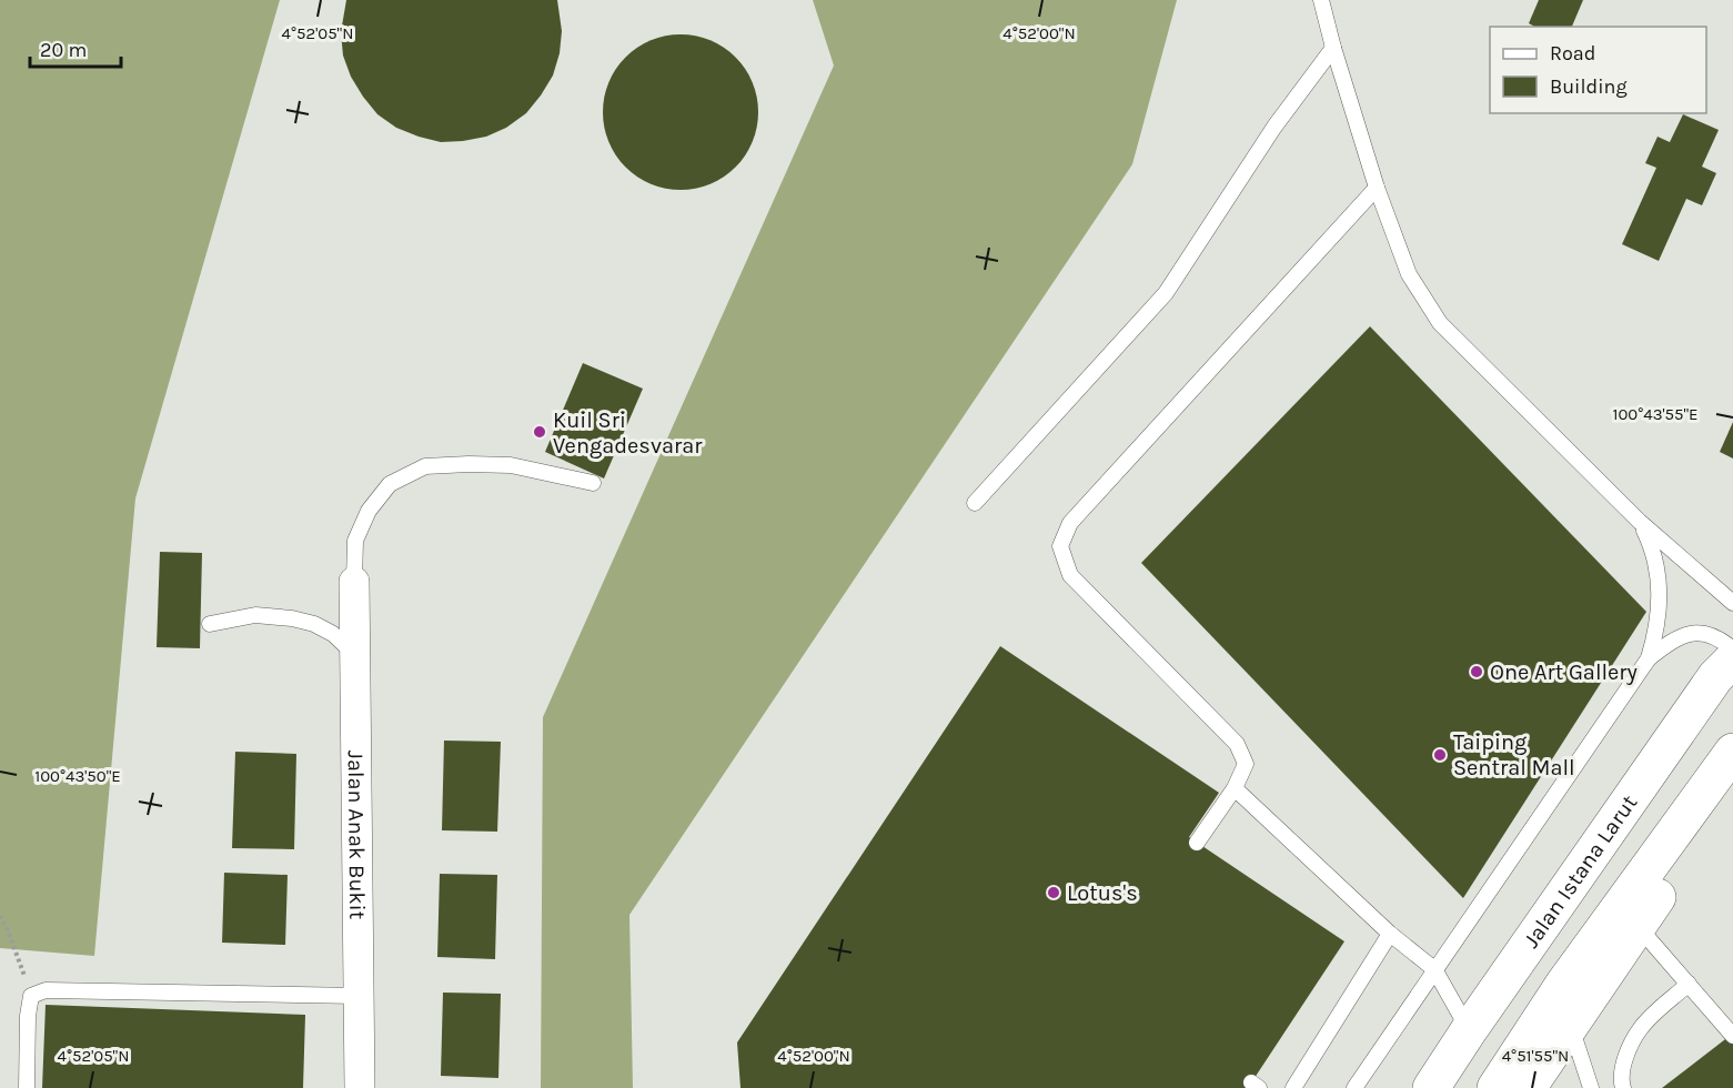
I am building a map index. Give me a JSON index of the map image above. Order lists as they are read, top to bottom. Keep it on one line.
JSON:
{"streets":{"main road":["Jalan Istana Larut"],"street":["Jalan Anak Bukit"]},"places":["Kuil Sri Vengadesvarar","One Art Gallery","Taiping Sentral Mall","Lotus's"],"legend":["Road","Building"],"scale_bar":"20 m","coordinates":["4°52'05\"N","4°52'00\"N","100°43'55\"E","100°43'50\"E","4°51'55\"N"]}
